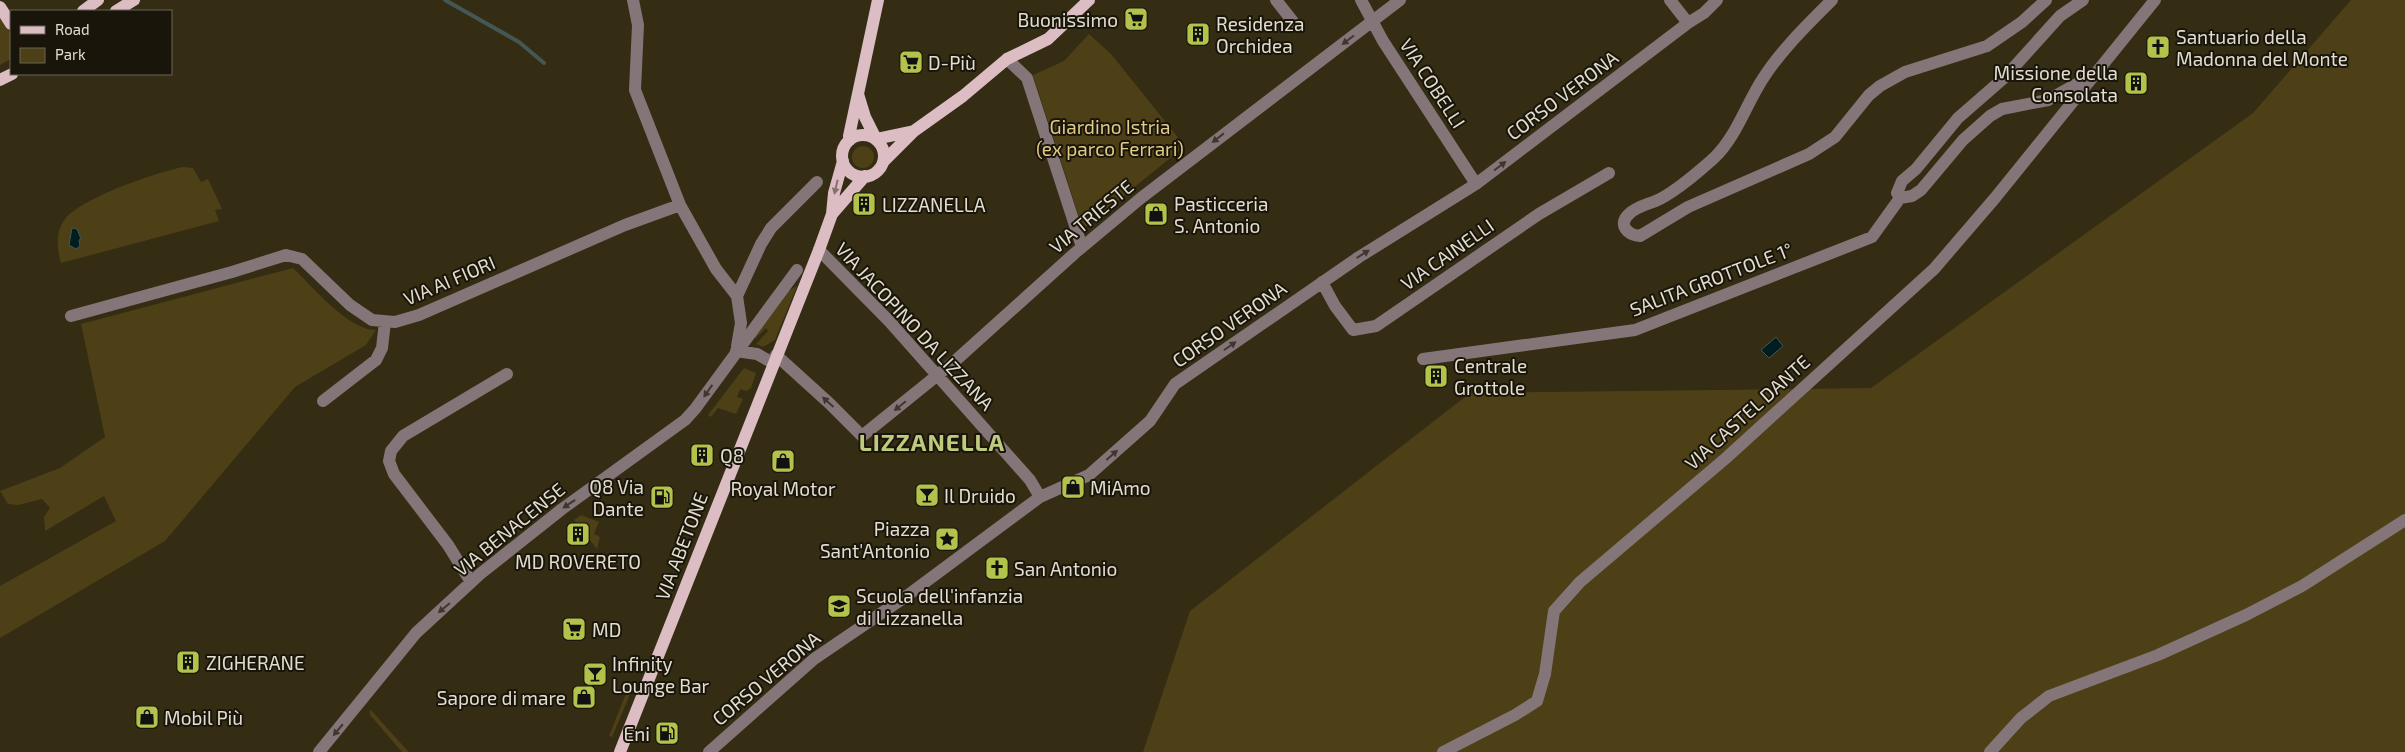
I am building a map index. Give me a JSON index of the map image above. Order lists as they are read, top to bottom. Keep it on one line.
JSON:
{"streets":{"main road":["VIA ABETONE"],"street":["VIA COBELLI","CORSO VERONA","VIA TRIESTE","VIA CAINELLI","SALITA GROTTOLE 1°","VIA AI FIORI","VIA JACOPINO DA LIZZANA","VIA CASTEL DANTE","VIA BENACENSE"]},"crossings":[["VIA COBELLI","CORSO VERONA"],["VIA COBELLI","VIA TRIESTE"],["CORSO VERONA","VIA CAINELLI"],["CORSO VERONA","VIA JACOPINO DA LIZZANA"],["VIA TRIESTE","VIA JACOPINO DA LIZZANA"],["VIA TRIESTE","VIA ABETONE"],["VIA JACOPINO DA LIZZANA","VIA ABETONE"]],"one_way":["CORSO VERONA","VIA TRIESTE","VIA BENACENSE"],"districts":["LIZZANELLA"],"parks":["Giardino Istria (ex parco Ferrari)"],"places":{"supermarket":["Buonissimo","D-Più","MD"],"building":["Residenza Orchidea","Missione della Consolata","LIZZANELLA","Centrale Grottole","Q8","MD ROVERETO","ZIGHERANE"],"church":["Santuario della Madonna del Monte","San Antonio"],"shop":["Pasticceria S. Antonio","Royal Motor","MiAmo","Sapore di mare","Mobil Più"],"bar":["Il Druido","Infinity Lounge Bar"],"fuel station":["Q8 Via Dante","Eni"],"place":["Piazza Sant'Antonio"],"school or university":["Scuola dell'infanzia di Lizzanella"]},"legend":["Road","Park"]}
